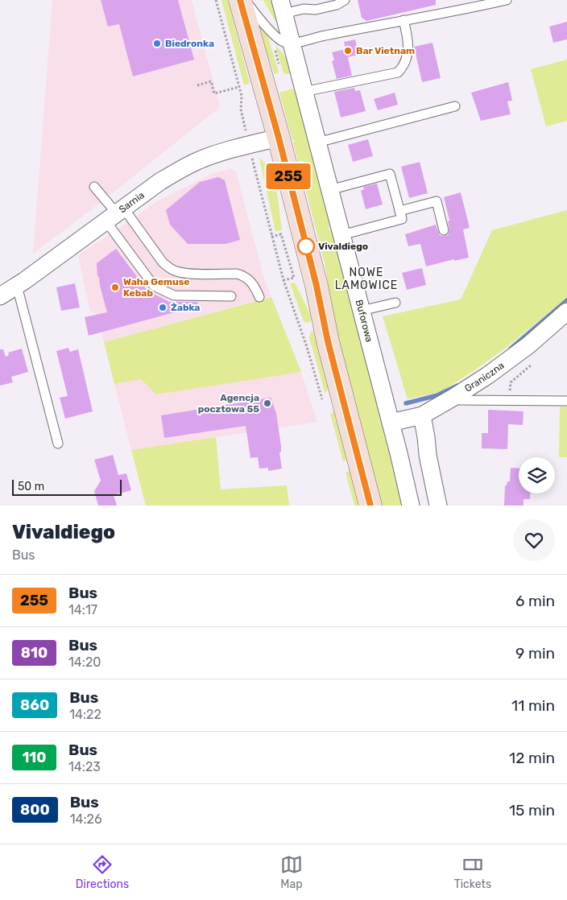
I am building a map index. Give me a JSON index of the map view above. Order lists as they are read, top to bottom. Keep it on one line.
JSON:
{"streets":{"street":["Sarnia","Buforowa","Graniczna"]},"crossings":[["Buforowa","Graniczna"]],"districts":["NOWE LAMOWICE"],"places":["Biedronka","Bar Vietnam","Vivaldiego","Waha Gemuse Kebab","Żabka","Agencja pocztowa 55"],"lines":["bus line 255"],"scale_bar":"50 m","page":{"on_map":"255","scale":"50 m","heading":["Vivaldiego","Bus"],"list":[{"mark":"255","name":"Bus","note":"14:17","value":"6 min"},{"mark":"810","name":"Bus","note":"14:20","value":"9 min"},{"mark":"860","name":"Bus","note":"14:22","value":"11 min"},{"mark":"110","name":"Bus","note":"14:23","value":"12 min"},{"mark":"800","name":"Bus","note":"14:26","value":"15 min"}],"tabs":["Directions","Map","Tickets"]}}
